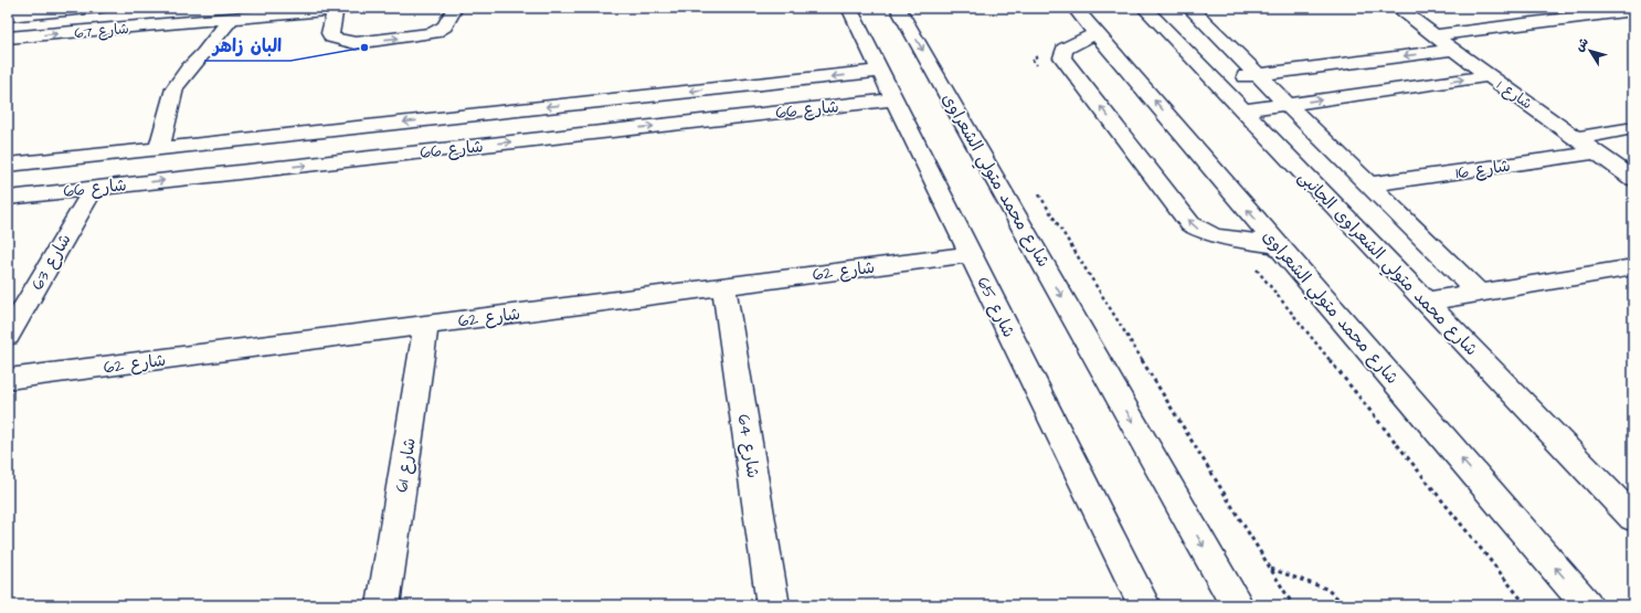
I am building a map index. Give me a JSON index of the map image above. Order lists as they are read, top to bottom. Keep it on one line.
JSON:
{"streets":{"street":["شارع 67","شارع 1","شارع 66","شارع 16","شارع محمد متولي الشعراوى","شارع 63","شارع محمد متولي الشعراوى الجانبى","شارع 62","شارع 65","شارع 64","شارع 61"]},"crossings":[["شارع 1","شارع 16"],["شارع 66","شارع 63"],["شارع 66","شارع 65"],["شارع 62","شارع 65"],["شارع 62","شارع 64"],["شارع 62","شارع 61"]],"places":["البان زاهر"],"north":"top left"}
